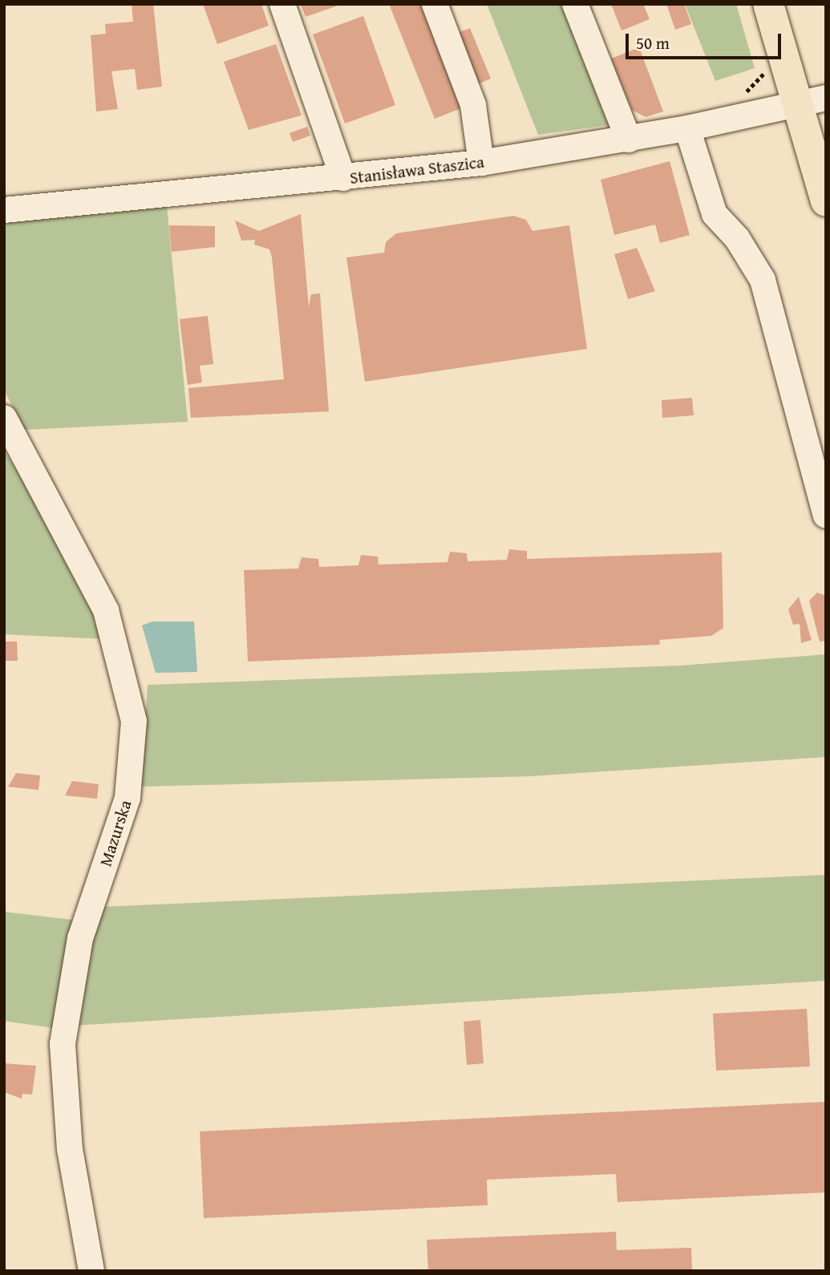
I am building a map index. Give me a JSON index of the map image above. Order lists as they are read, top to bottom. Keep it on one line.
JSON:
{"streets":{"street":["Stanisława Staszica","Mazurska"]},"scale_bar":"50 m"}
